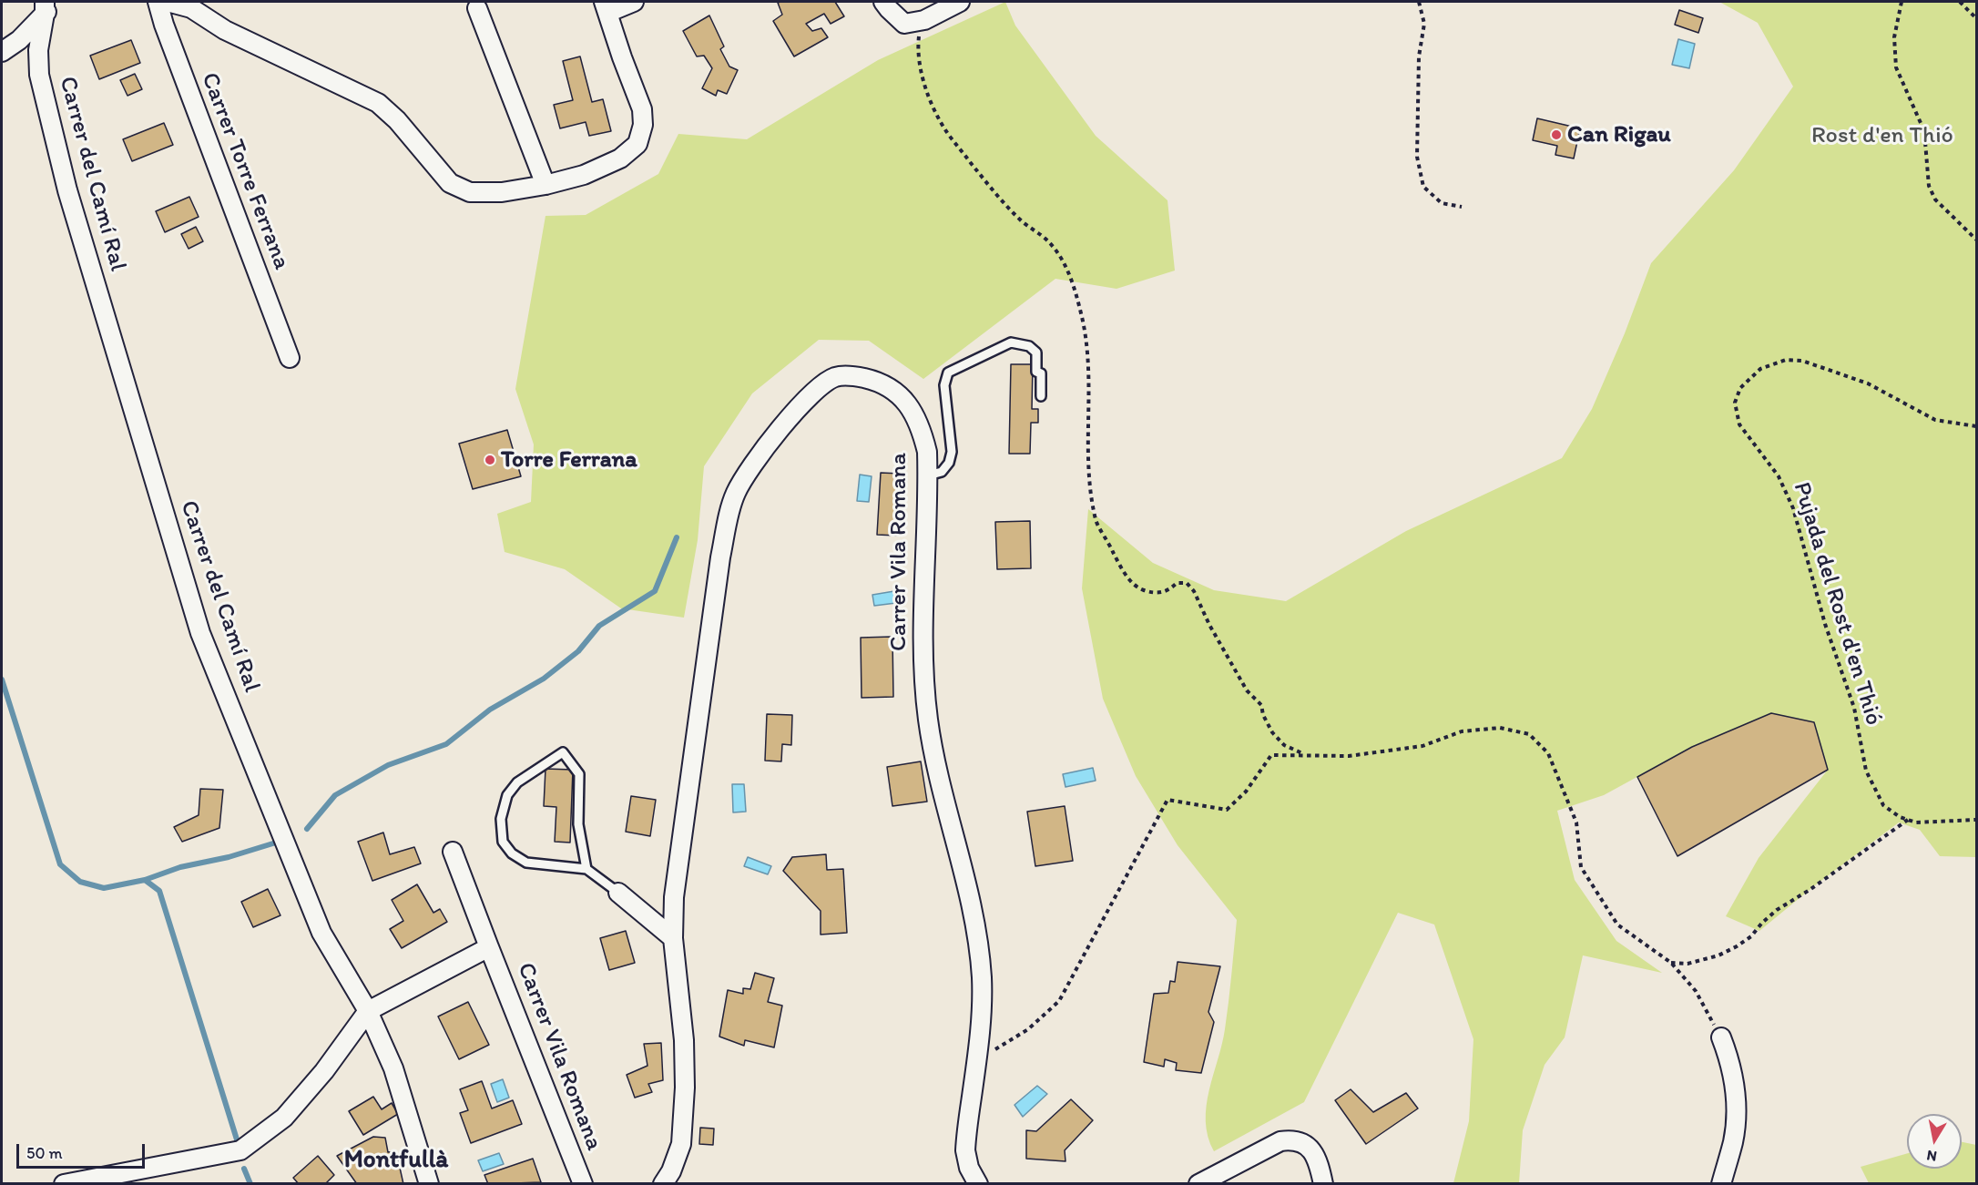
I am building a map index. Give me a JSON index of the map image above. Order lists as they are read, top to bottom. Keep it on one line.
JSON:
{"streets":{"street":["Carrer Torre Ferrana","Carrer del Camí Ral","Carrer Vila Romana"],"path":["Pujada del Rost d'en Thió"]},"crossings":[["Carrer del Camí Ral","Carrer Vila Romana"]],"districts":["Montfullà"],"parks":["Rost d'en Thió"],"places":["Can Rigau","Torre Ferrana"],"scale_bar":"50 m","north":"bottom"}
